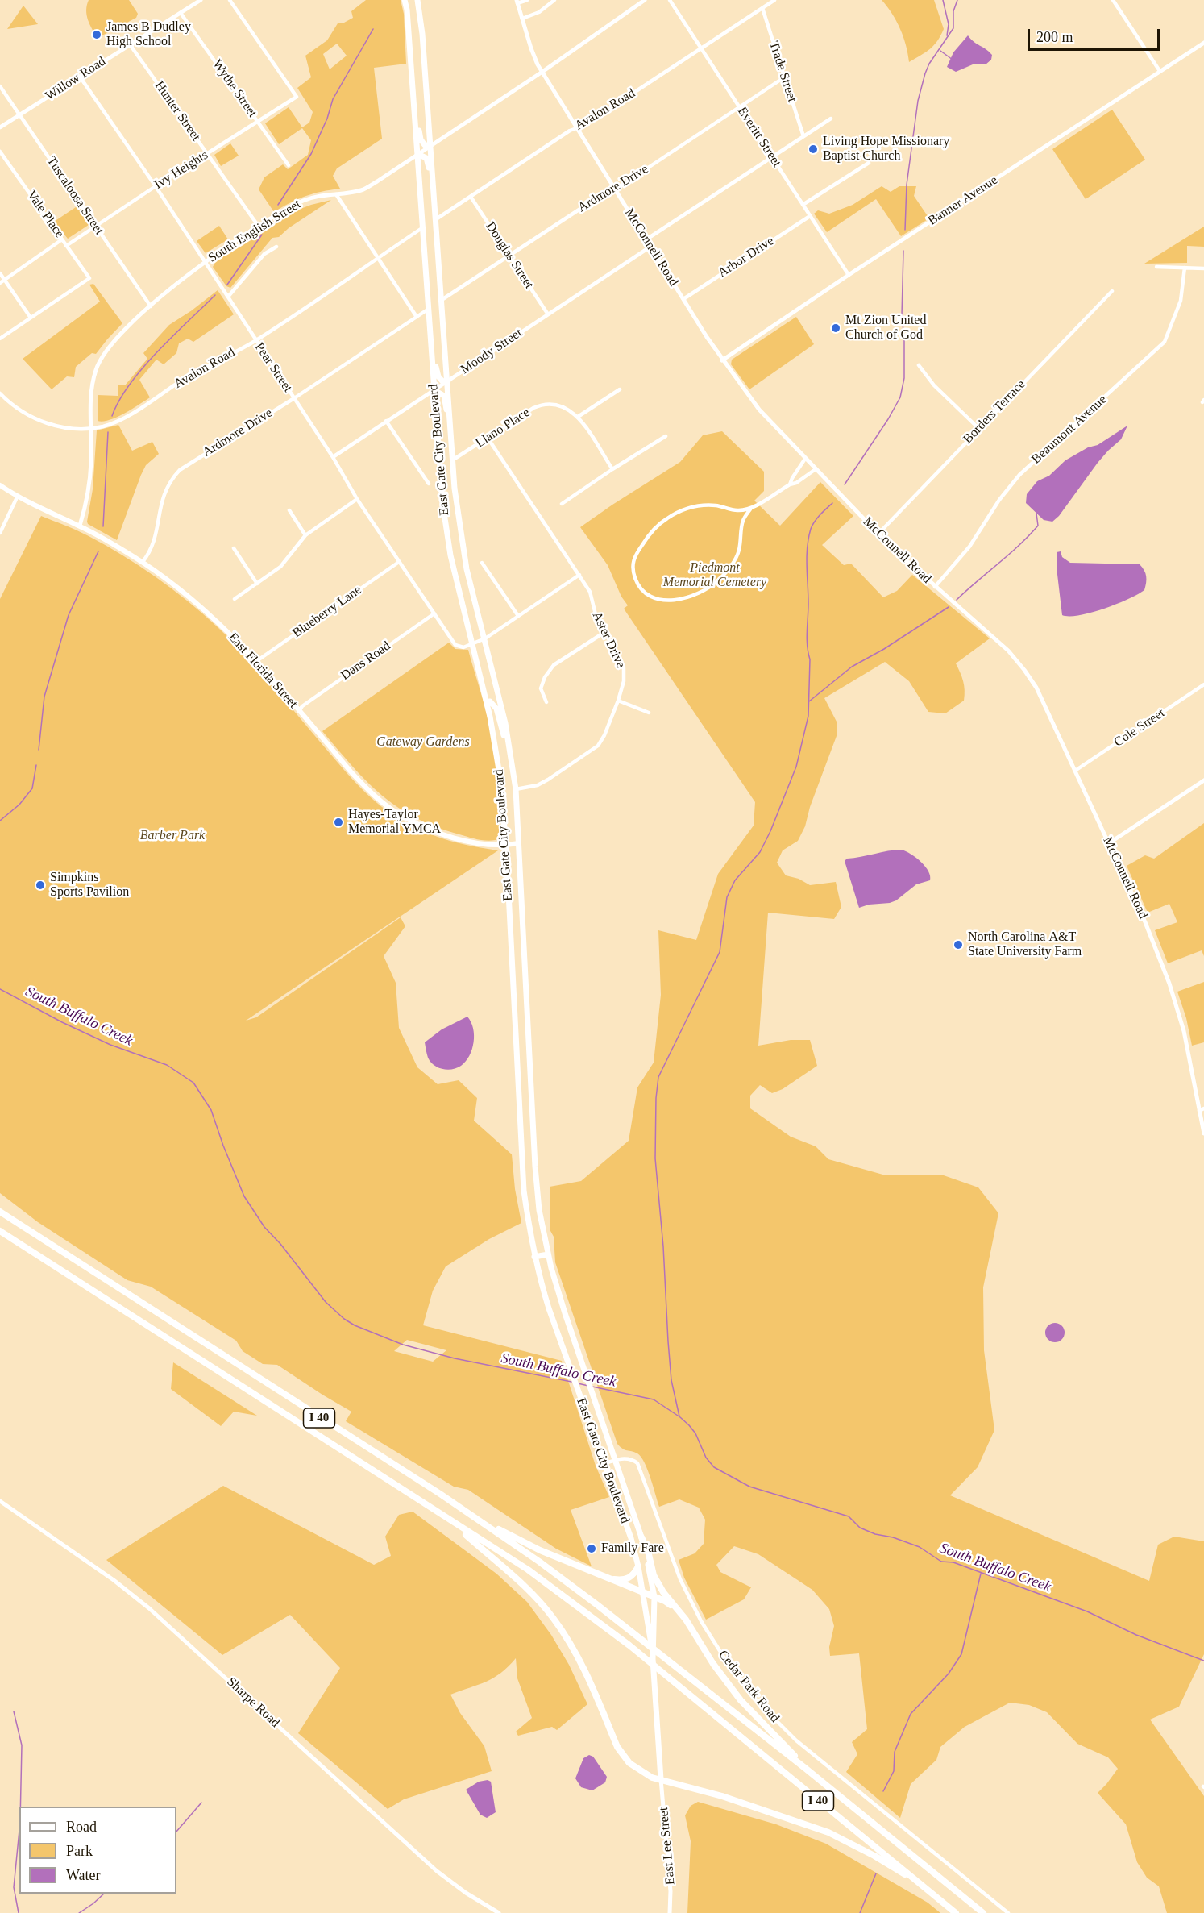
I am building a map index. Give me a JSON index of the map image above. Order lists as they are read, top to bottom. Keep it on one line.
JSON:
{"streets":{"highway":["I 40"],"main road":["East Gate City Boulevard","East Florida Street"],"street":["Trade Street","Willow Road","Wythe Street","Avalon Road","Hunter Street","Everitt Street","Ivy Heights","Ardmore Drive","Tuscaloosa Street","Banner Avenue","Vale Place","South English Street","McConnell Road","Douglas Street","Arbor Drive","Moody Street","Pear Street","Borders Terrace","Llano Place","Beaumont Avenue","Blueberry Lane","Aster Drive","Dans Road","Cole Street","Cedar Park Road","Sharpe Road","East Lee Street"]},"crossings":[["Trade Street","Avalon Road"],["Trade Street","Ardmore Drive"],["Willow Road","Wythe Street"],["Willow Road","Hunter Street"],["Willow Road","Tuscaloosa Street"],["Willow Road","Pear Street"],["Wythe Street","Ivy Heights"],["Avalon Road","Everitt Street"],["Avalon Road","South English Street"],["Avalon Road","McConnell Road"],["Avalon Road","Douglas Street"],["Avalon Road","Pear Street"],["Avalon Road","East Gate City Boulevard"],["Hunter Street","Ivy Heights"],["Hunter Street","South English Street"],["Everitt Street","Ardmore Drive"],["Everitt Street","Banner Avenue"],["Everitt Street","Arbor Drive"],["Ivy Heights","Tuscaloosa Street"],["Ivy Heights","Vale Place"],["Ivy Heights","Pear Street"],["Ardmore Drive","McConnell Road"],["Ardmore Drive","Douglas Street"],["Ardmore Drive","Pear Street"],["Ardmore Drive","East Gate City Boulevard"],["Ardmore Drive","East Florida Street"],["Tuscaloosa Street","South English Street"],["Banner Avenue","McConnell Road"],["South English Street","McConnell Road"],["South English Street","Pear Street"],["South English Street","East Gate City Boulevard"],["South English Street","East Florida Street"],["McConnell Road","Arbor Drive"],["McConnell Road","Moody Street"],["McConnell Road","Borders Terrace"],["McConnell Road","Beaumont Avenue"],["McConnell Road","Cole Street"],["Douglas Street","Moody Street"],["Moody Street","Pear Street"],["Moody Street","East Gate City Boulevard"],["Pear Street","East Gate City Boulevard"],["Pear Street","Blueberry Lane"],["Pear Street","Dans Road"],["Llano Place","East Gate City Boulevard"],["Llano Place","Aster Drive"],["East Gate City Boulevard","Aster Drive"],["East Gate City Boulevard","East Florida Street"],["East Gate City Boulevard","Cedar Park Road"],["East Gate City Boulevard","East Lee Street"],["Blueberry Lane","East Florida Street"],["Dans Road","East Florida Street"]],"water":["South Buffalo Creek"],"parks":["Piedmont Memorial Cemetery","Gateway Gardens","Barber Park"],"places":["James B Dudley High School","Living Hope Missionary Baptist Church","Mt Zion United Church of God","Hayes-Taylor Memorial YMCA","Simpkins Sports Pavilion","North Carolina A&T State University Farm","Family Fare"],"legend":["Road","Park","Water"],"scale_bar":"200 m"}
